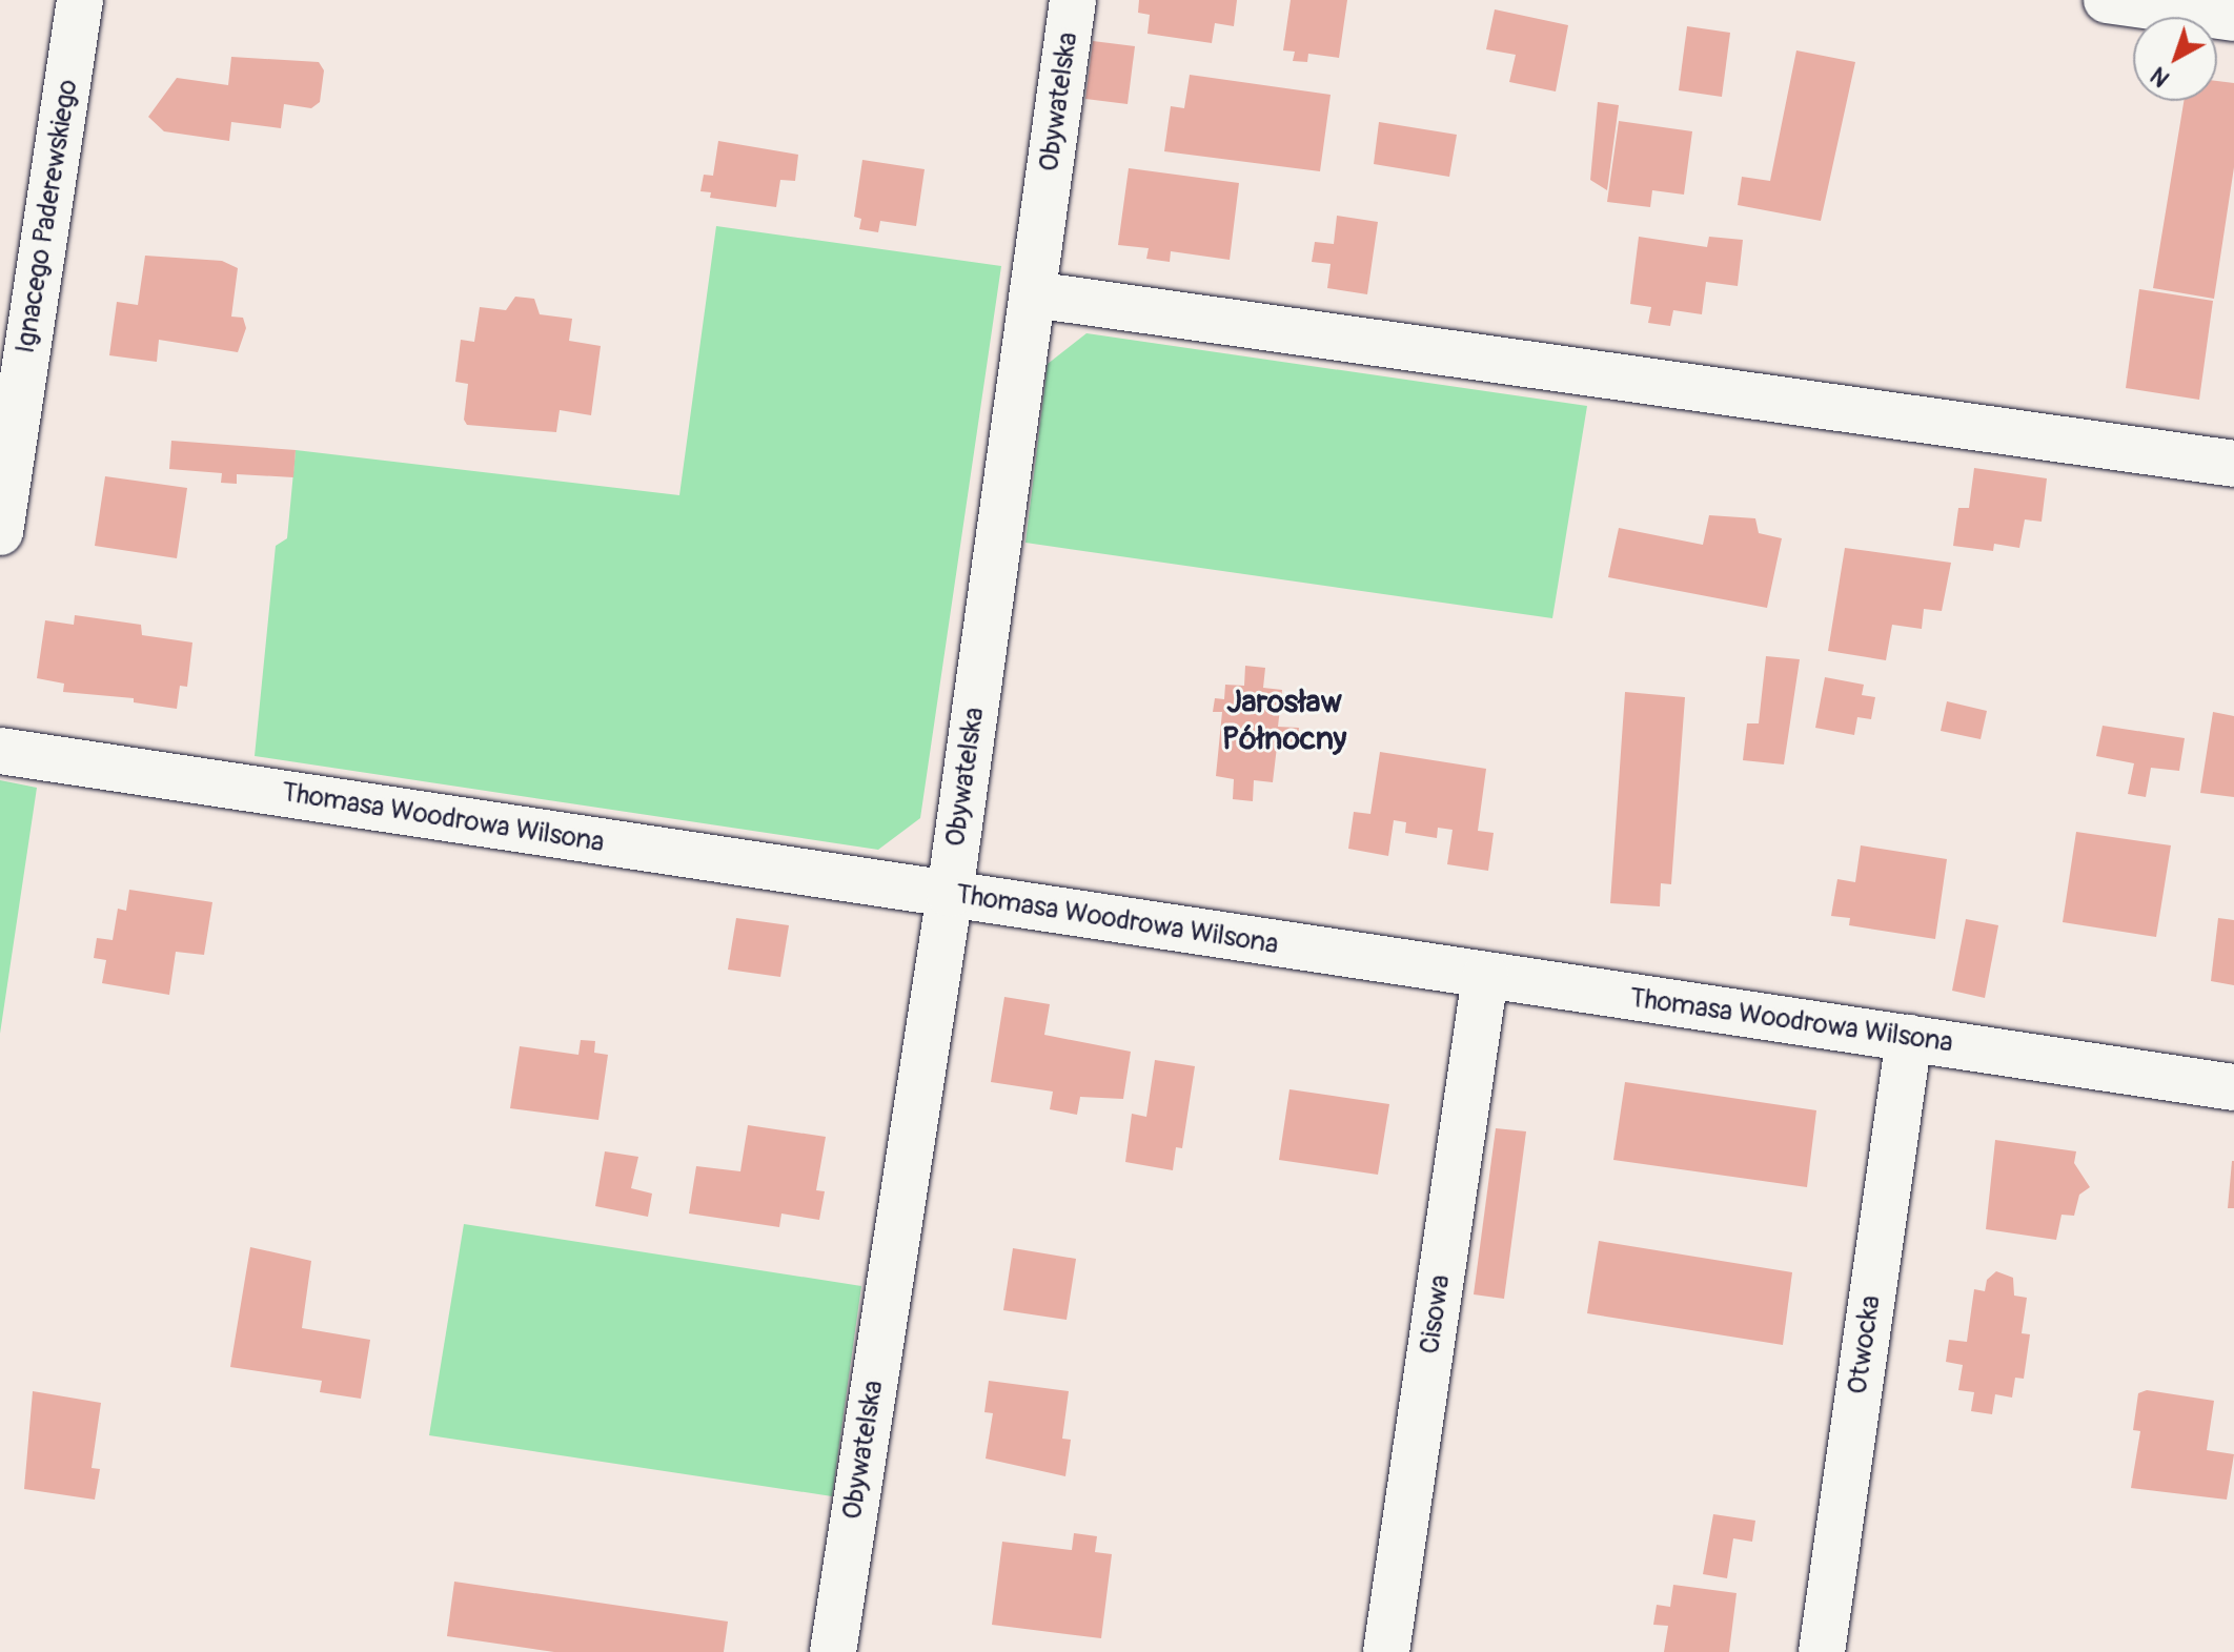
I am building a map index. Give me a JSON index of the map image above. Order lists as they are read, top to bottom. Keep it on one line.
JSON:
{"streets":{"street":["Obywatelska","Ignacego Paderewskiego","Thomasa Woodrowa Wilsona","Cisowa","Otwocka"]},"crossings":[["Obywatelska","Thomasa Woodrowa Wilsona"],["Thomasa Woodrowa Wilsona","Cisowa"],["Thomasa Woodrowa Wilsona","Otwocka"]],"districts":["Jarosław Północny"],"north":"bottom left"}
